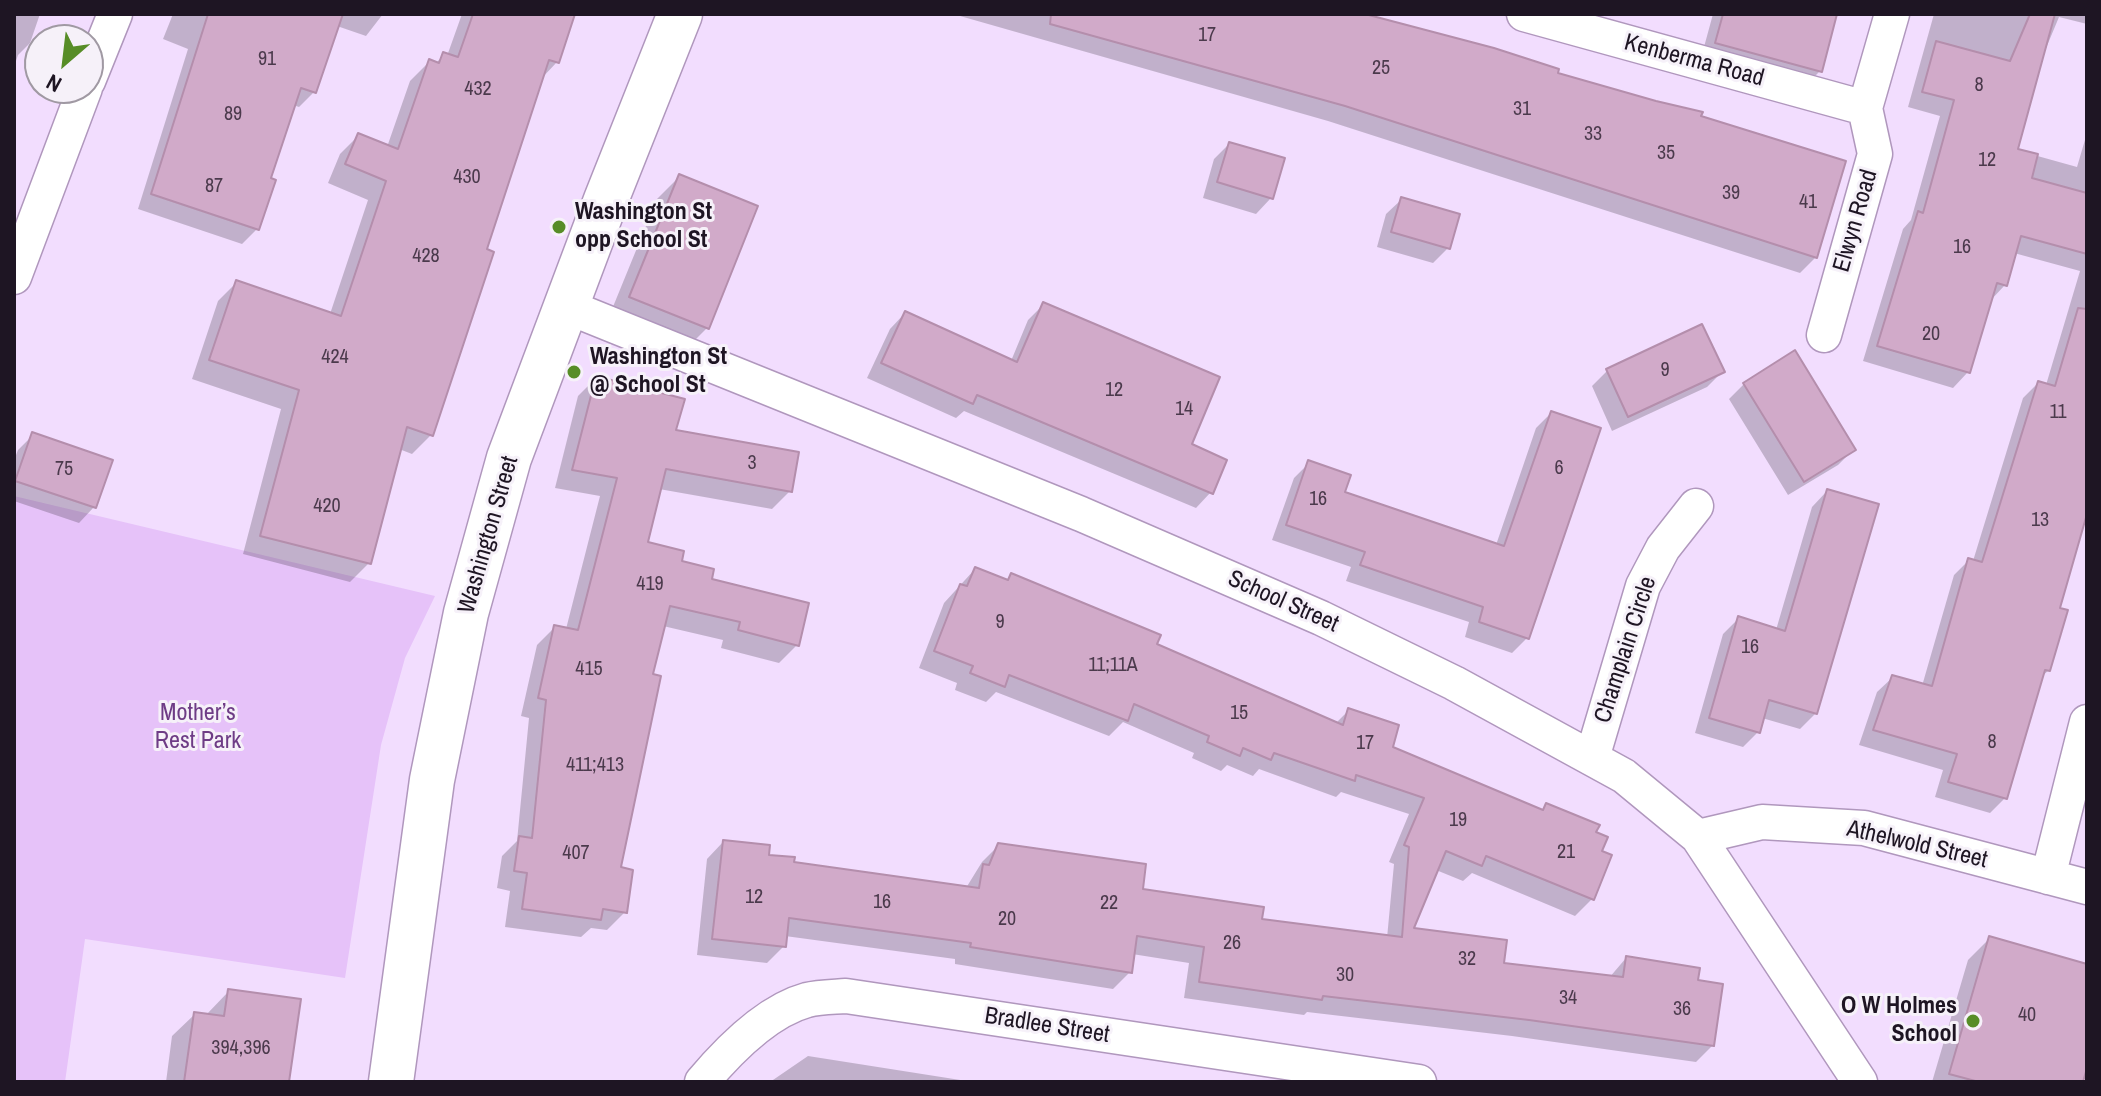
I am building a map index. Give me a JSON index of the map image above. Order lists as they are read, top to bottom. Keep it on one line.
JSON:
{"streets":{"main road":["Washington Street"],"street":["Kenberma Road","Elwyn Road","School Street","Champlain Circle","Athelwold Street","Bradlee Street"]},"crossings":[["Kenberma Road","Elwyn Road"],["Washington Street","School Street"],["School Street","Champlain Circle"],["School Street","Athelwold Street"]],"parks":["Mother’s Rest Park"],"places":["Washington St opp School St","Washington St @ School St","O W Holmes School"],"house_numbers":["17","91","25","8","432","31","89","33","35","12","430","87","39","41","16","428","20","424","9","12","14","11","3","6","75","16","420","13","419","9","16","11;11A","415","15","8","17","411;413","19","21","407","12","16","22","20","26","32","30","34","36","40","394,396"],"north":"bottom left"}
